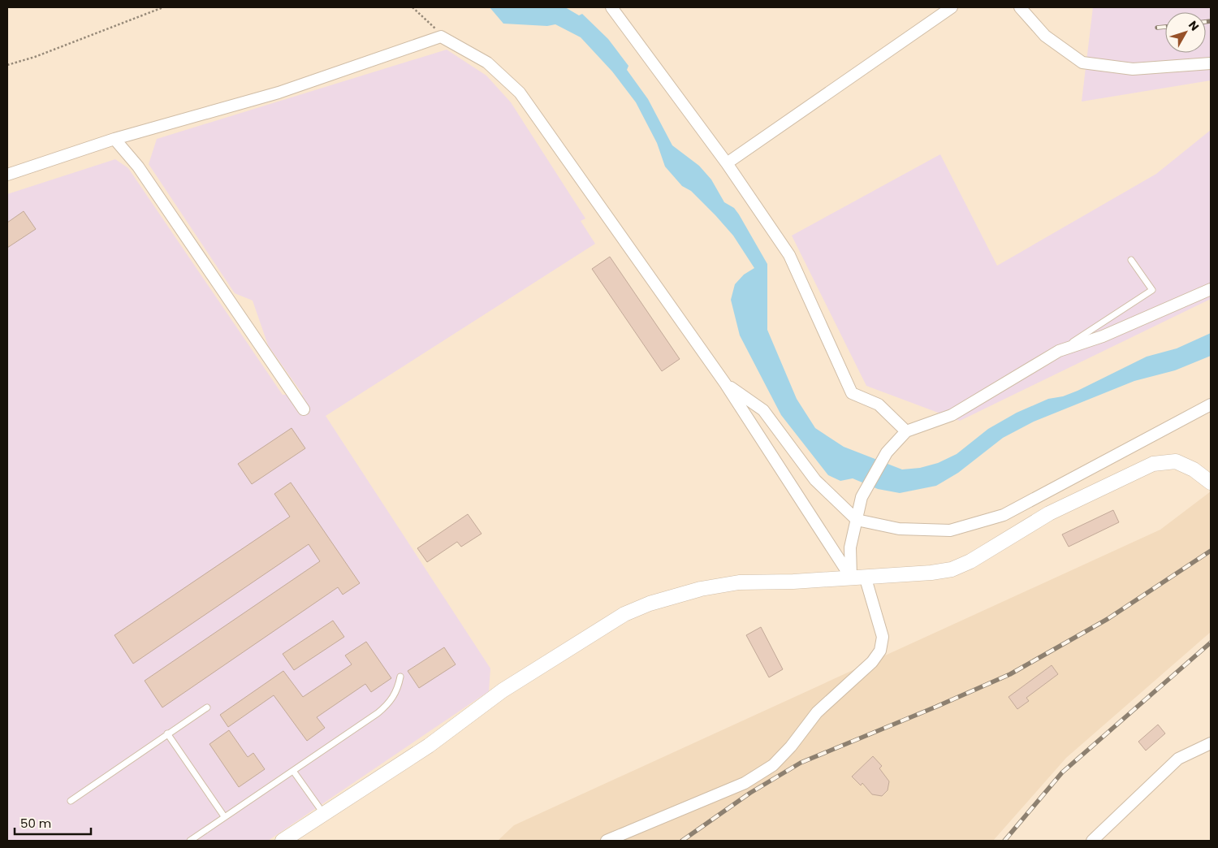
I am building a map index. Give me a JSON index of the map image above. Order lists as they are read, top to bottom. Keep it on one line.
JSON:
{"scale_bar":"50 m","north":"top right"}
